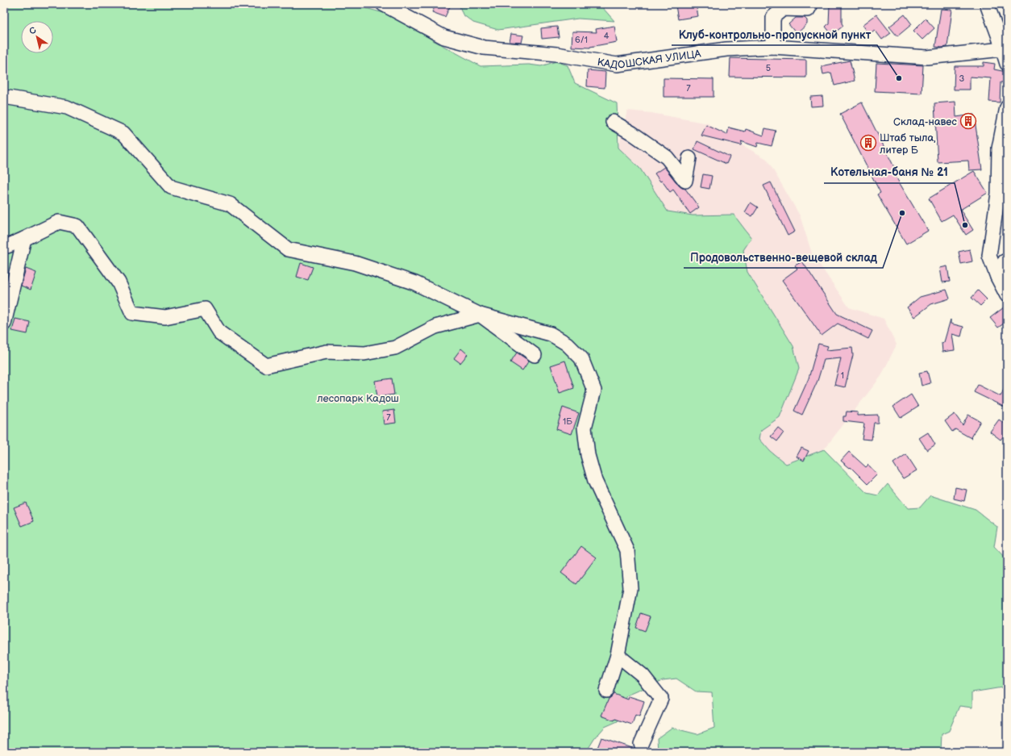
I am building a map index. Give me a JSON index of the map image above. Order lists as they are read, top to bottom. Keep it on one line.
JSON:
{"streets":{"street":["КАДОШСКАЯ УЛИЦА"]},"parks":["лесопарк Кадош"],"places":{"other":["Клуб-контрольно-пропускной пункт","Продовольственно-вещевой склад","Котельная-баня № 21"],"building":["Склад-навес","Штаб тыла, литер Б"]},"house_numbers":["4","6/1","5","3","7","1","7","1Б"],"north":"top left"}
